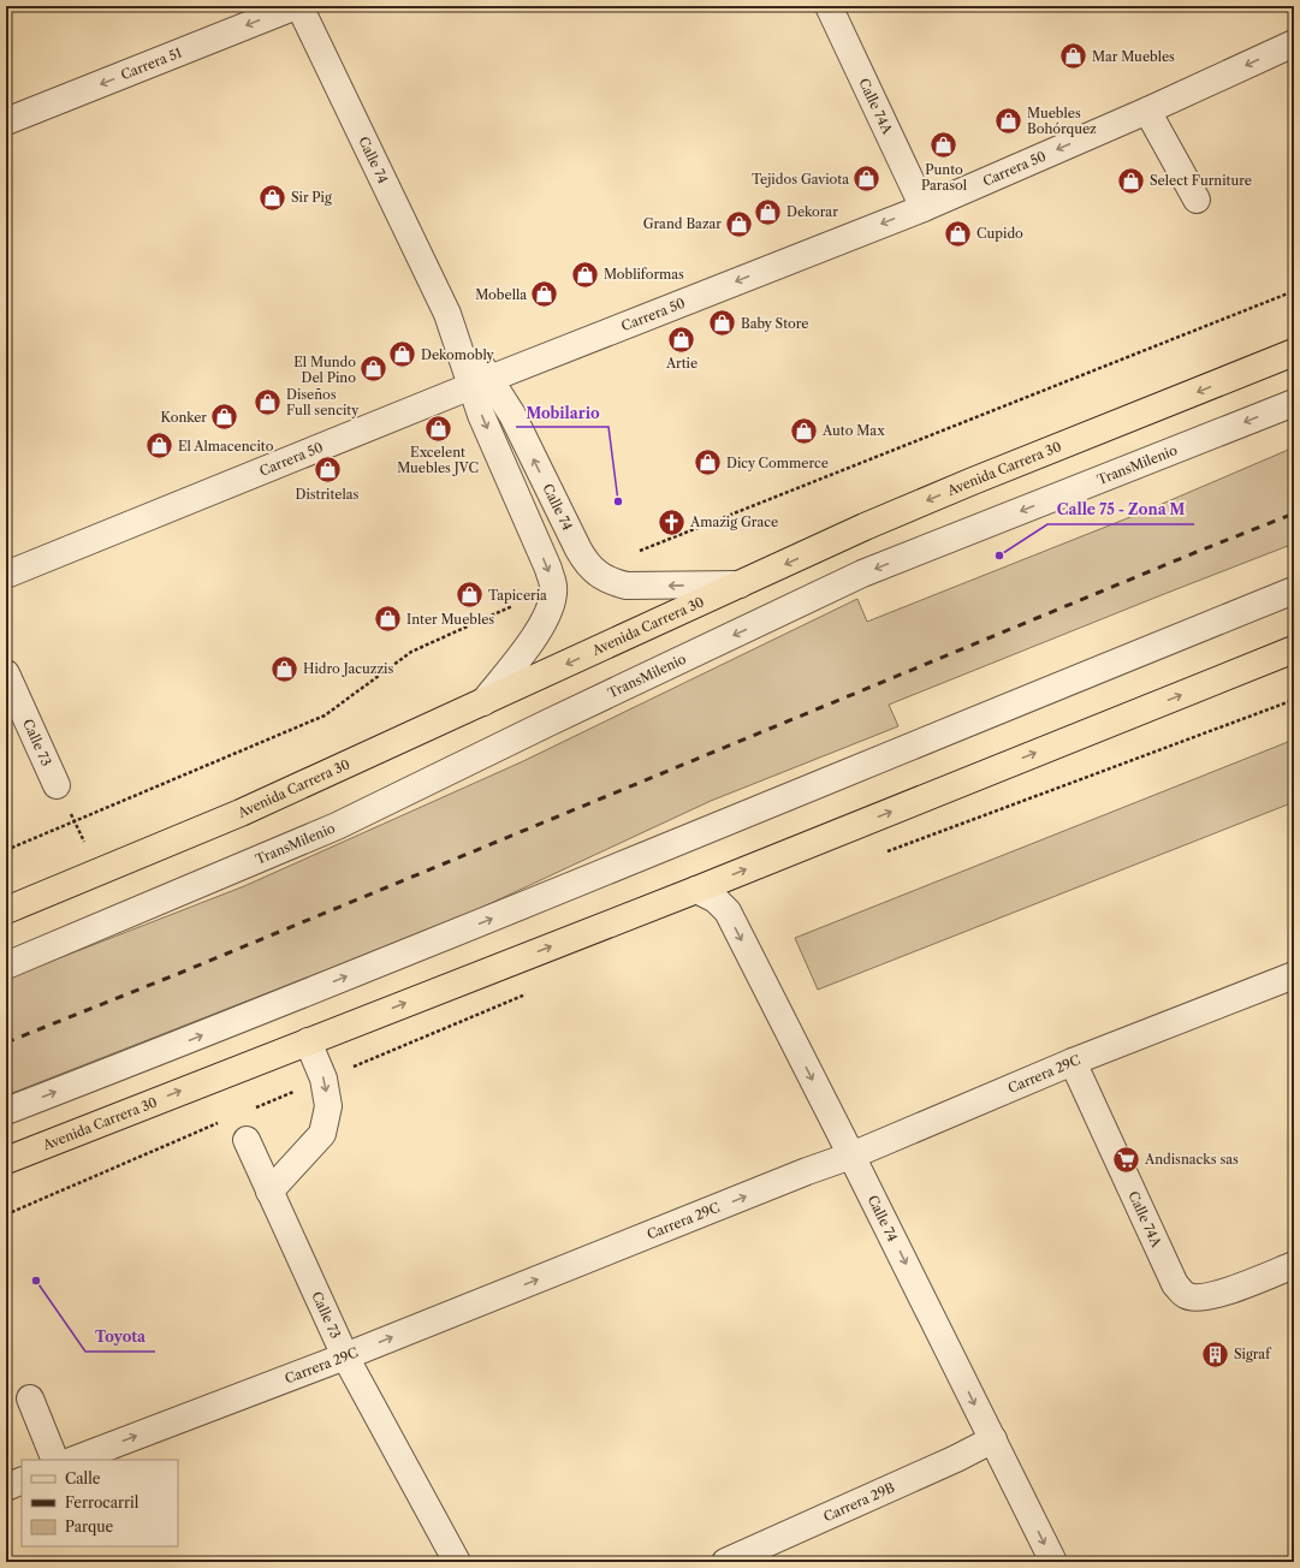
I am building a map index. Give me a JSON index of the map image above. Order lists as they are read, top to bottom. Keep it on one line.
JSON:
{"streets":{"highway":["Avenida Carrera 30"],"street":["Carrera 51","Calle 74A","Calle 74","Carrera 50","TransMilenio","Calle 73","Carrera 29C","Carrera 29B"]},"crossings":[["Carrera 51","Calle 74"],["Calle 74A","Carrera 50"],["Calle 74A","Carrera 29C"],["Calle 74","Carrera 50"],["Calle 74","Avenida Carrera 30"],["Calle 74","Carrera 29C"],["Calle 74","Carrera 29B"],["Calle 73","Carrera 29C"]],"one_way":["Carrera 51","Carrera 50","Carrera 29C"],"places":{"shop":["Mar Muebles","Muebles Bohórquez","Punto Parasol","Tejidos Gaviota","Select Furniture","Sir Pig","Dekorar","Grand Bazar","Cupido","Mobliformas","Mobella","Baby Store","Artie","Dekomobly","El Mundo Del Pino","Diseños Full sencity","Konker","Excelent Muebles JVC","Auto Max","El Almacencito","Dicy Commerce","Distritelas","Tapiceria","Inter Muebles","Hidro Jacuzzis"],"other":["Mobilario","Calle 75 - Zona M","Toyota"],"church":["Amazig Grace"],"supermarket":["Andisnacks sas"],"building":["Sigraf"]},"legend":["Calle","Ferrocarril","Parque"]}
